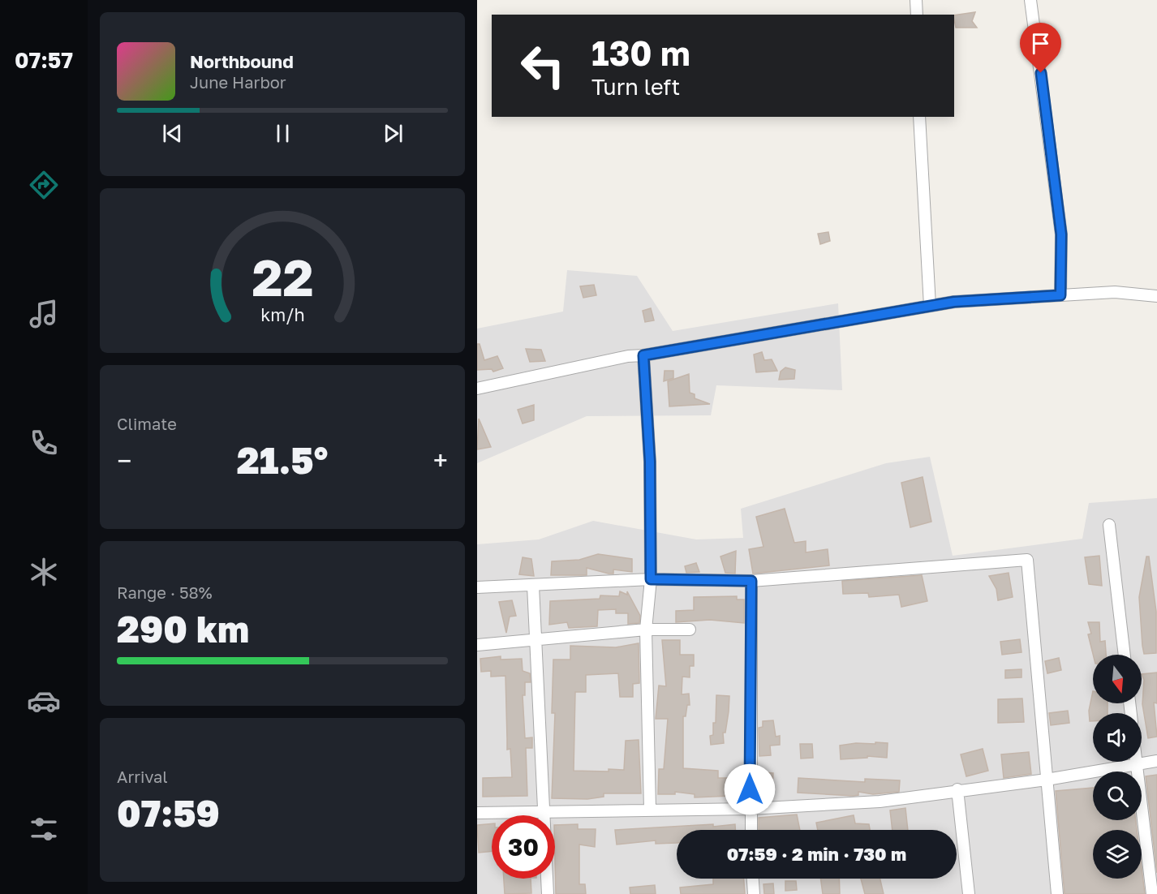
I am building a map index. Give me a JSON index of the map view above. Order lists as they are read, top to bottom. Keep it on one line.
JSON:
{"north":"bottom","page":{"tabs":"07:57","turn":["130 m","Turn left"],"song":["Northbound","June Harbor"],"tile":["Climate",["Range · 58%","290 km"],["Arrival","07:59"]],"heat":["−","21.5°","+"],"limit":"30","trip":"07:59 · 2 min · 730 m","gauge":["22","km/h"]}}
